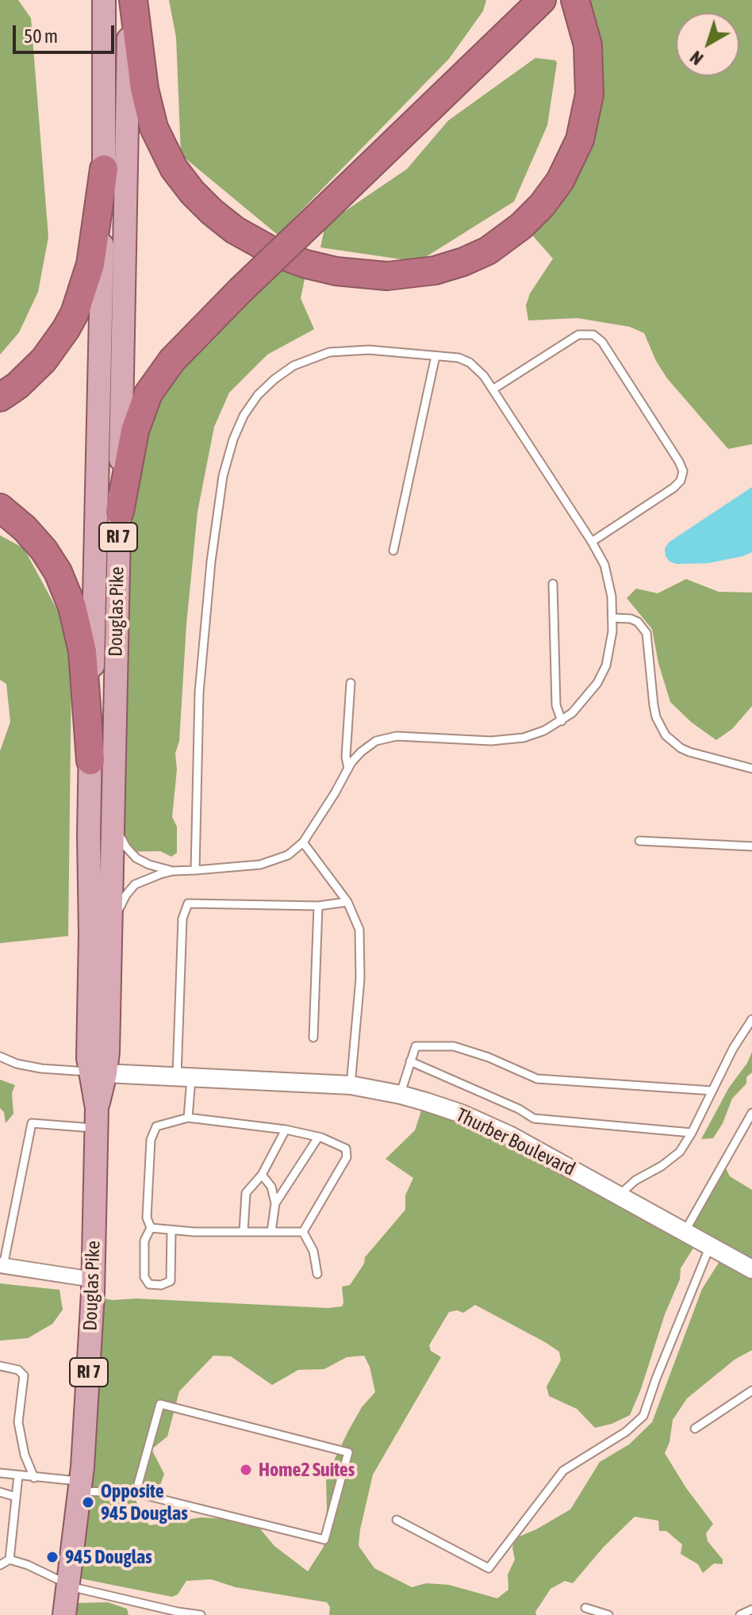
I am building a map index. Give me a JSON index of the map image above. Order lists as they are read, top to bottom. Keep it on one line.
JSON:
{"streets":{"main road":["RI 7","Douglas Pike"],"street":["Thurber Boulevard"]},"crossings":[["Douglas Pike","Thurber Boulevard"]],"places":["Home2 Suites","Opposite 945 Douglas","945 Douglas"],"scale_bar":"50 m","north":"bottom left"}
